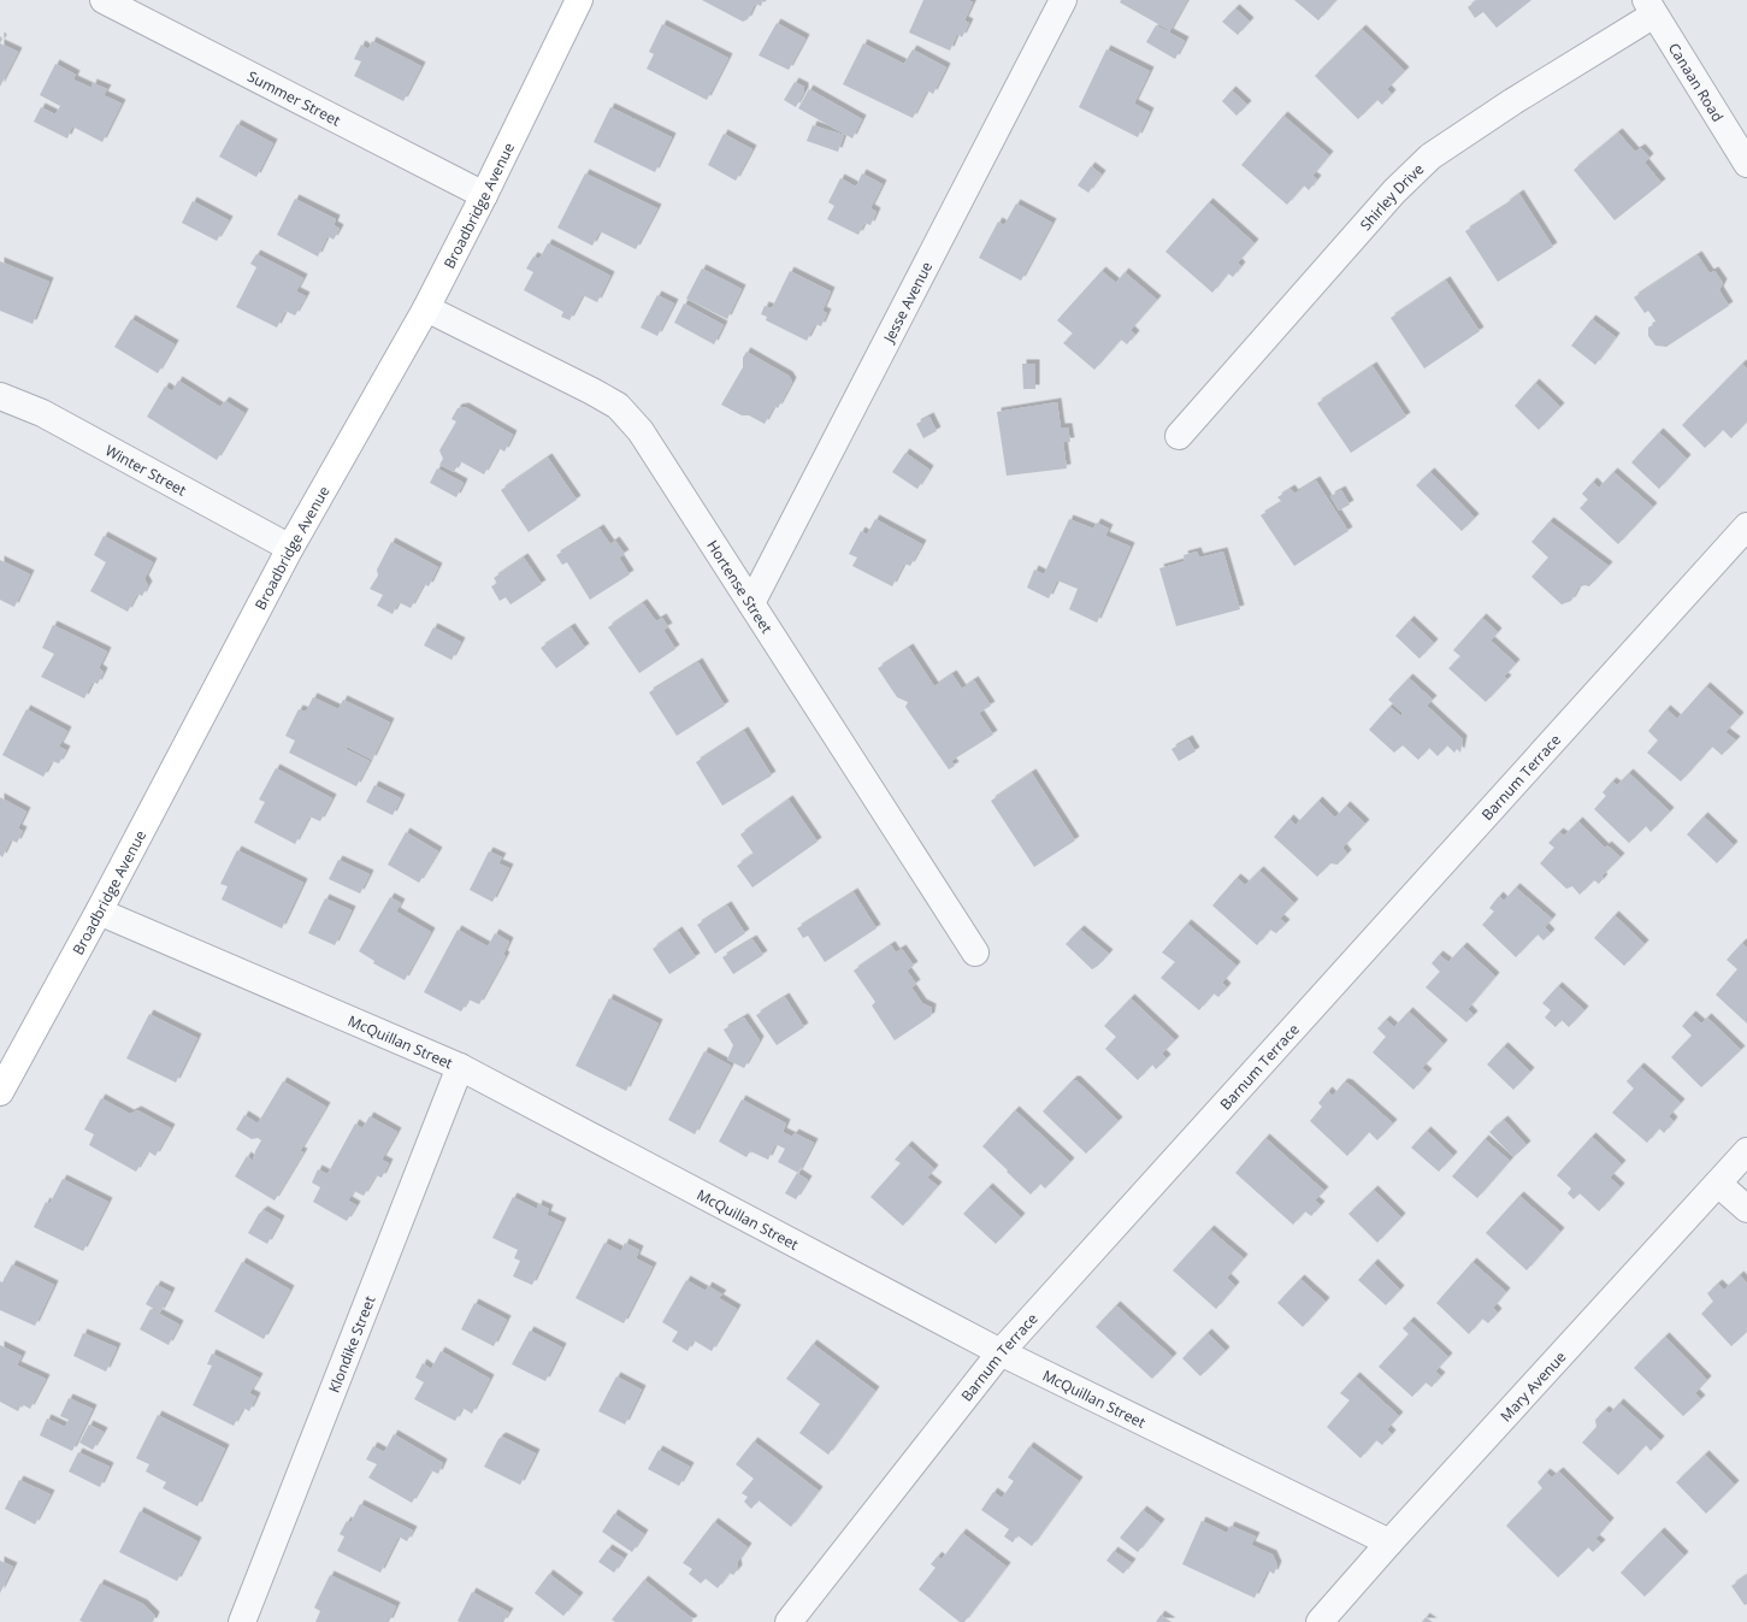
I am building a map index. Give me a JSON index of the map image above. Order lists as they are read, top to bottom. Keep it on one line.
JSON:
{"streets":{"main road":["Broadbridge Avenue"],"street":["Canaan Road","Summer Street","Shirley Drive","Jesse Avenue","Winter Street","Hortense Street","Barnum Terrace","McQuillan Street","Klondike Street","Mary Avenue"]},"crossings":[["Canaan Road","Shirley Drive"],["Summer Street","Broadbridge Avenue"],["Broadbridge Avenue","Winter Street"],["Broadbridge Avenue","Hortense Street"],["Broadbridge Avenue","McQuillan Street"],["Jesse Avenue","Hortense Street"],["Barnum Terrace","McQuillan Street"],["McQuillan Street","Klondike Street"],["McQuillan Street","Mary Avenue"]]}
